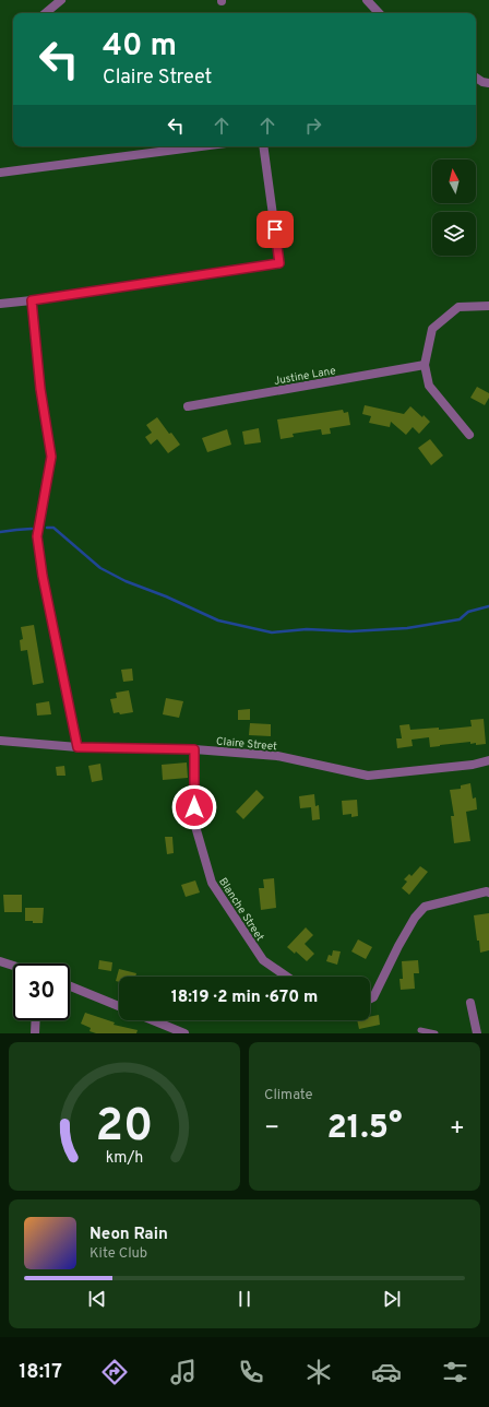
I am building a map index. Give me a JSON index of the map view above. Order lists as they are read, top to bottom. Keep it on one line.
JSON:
{"streets":{"street":["Justine Lane","Claire Street","Blanche Street"]},"crossings":[["Claire Street","Blanche Street"]],"north":"top","page":{"turn":["40 m","Claire Street"],"limit":"30","trip":"18:19 · 2 min · 670 m","tile":"Climate","heat":["−","21.5°","+"],"song":["Neon Rain","Kite Club"],"tabs":"18:17","gauge":["20","km/h"]}}
